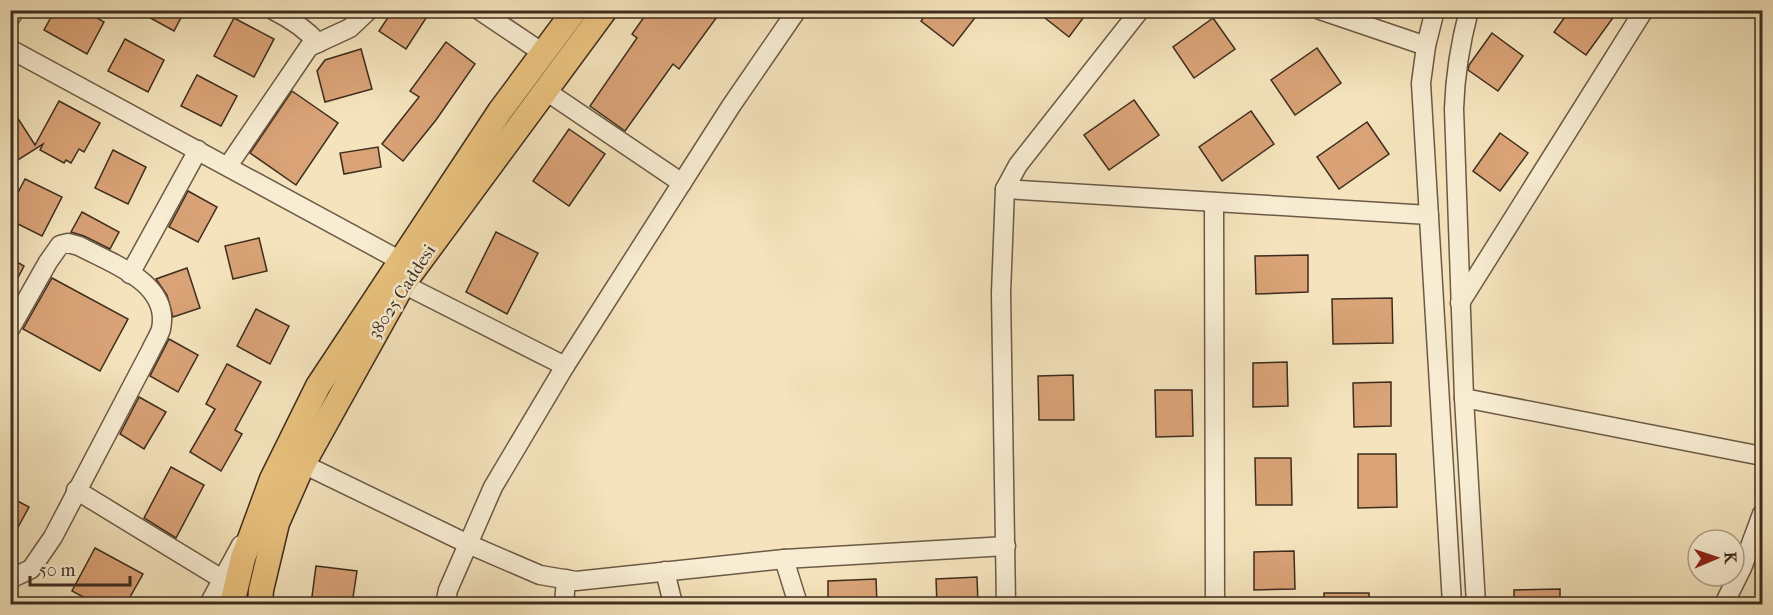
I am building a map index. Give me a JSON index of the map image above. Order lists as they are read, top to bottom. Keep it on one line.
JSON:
{"streets":{"main road":["38025 Caddesi"]},"scale_bar":"50 m","north":"right"}
